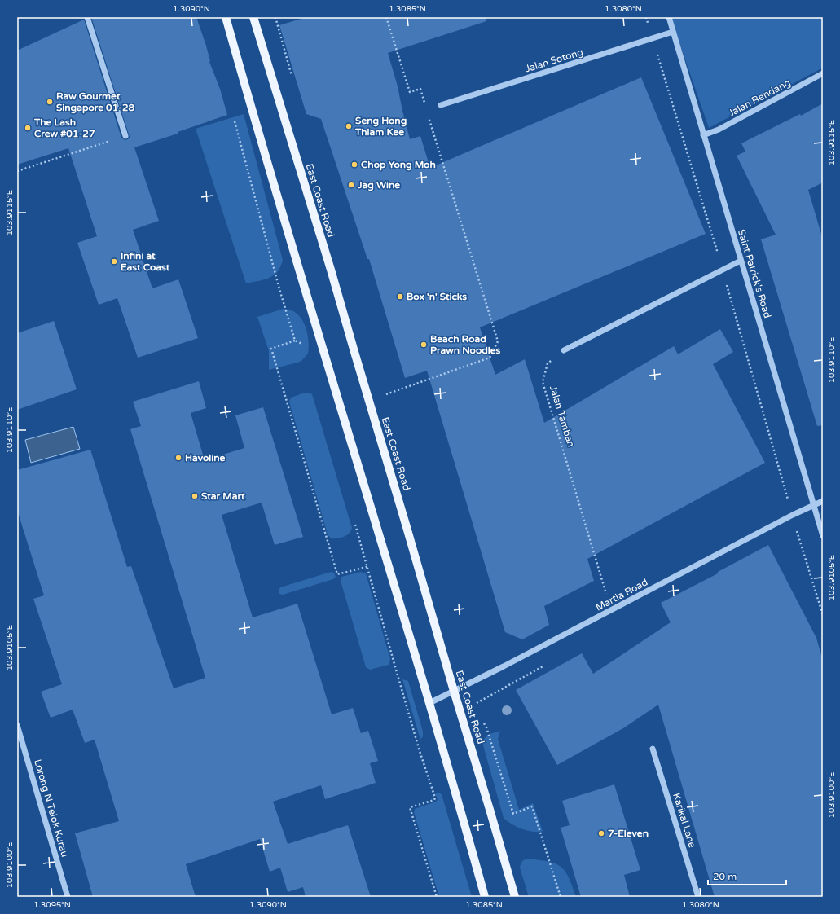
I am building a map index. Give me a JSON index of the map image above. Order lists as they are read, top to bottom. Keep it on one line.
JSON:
{"streets":{"main road":["East Coast Road"],"street":["Jalan Sotong","Jalan Rendang","Saint Patrick's Road","Martia Road","Lorong N Telok Kurau","Karikal Lane"],"path":["Jalan Tamban"]},"crossings":[["Jalan Sotong","Saint Patrick's Road"],["Jalan Rendang","Saint Patrick's Road"],["East Coast Road","Martia Road"],["Saint Patrick's Road","Martia Road"],["Jalan Tamban","Martia Road"]],"places":["Raw Gourmet Singapore 01-28","Seng Hong Thiam Kee","The Lash Crew #01-27","Chop Yong Moh","Jag Wine","Infini at East Coast","Box 'n' Sticks","Beach Road Prawn Noodles","Havoline","Star Mart","7-Eleven"],"scale_bar":"20 m","coordinates":["1.3090°N","1.3085°N","1.3080°N","103.9115°E","103.9110°E","103.9105°E","103.9100°E","1.3095°N"]}
